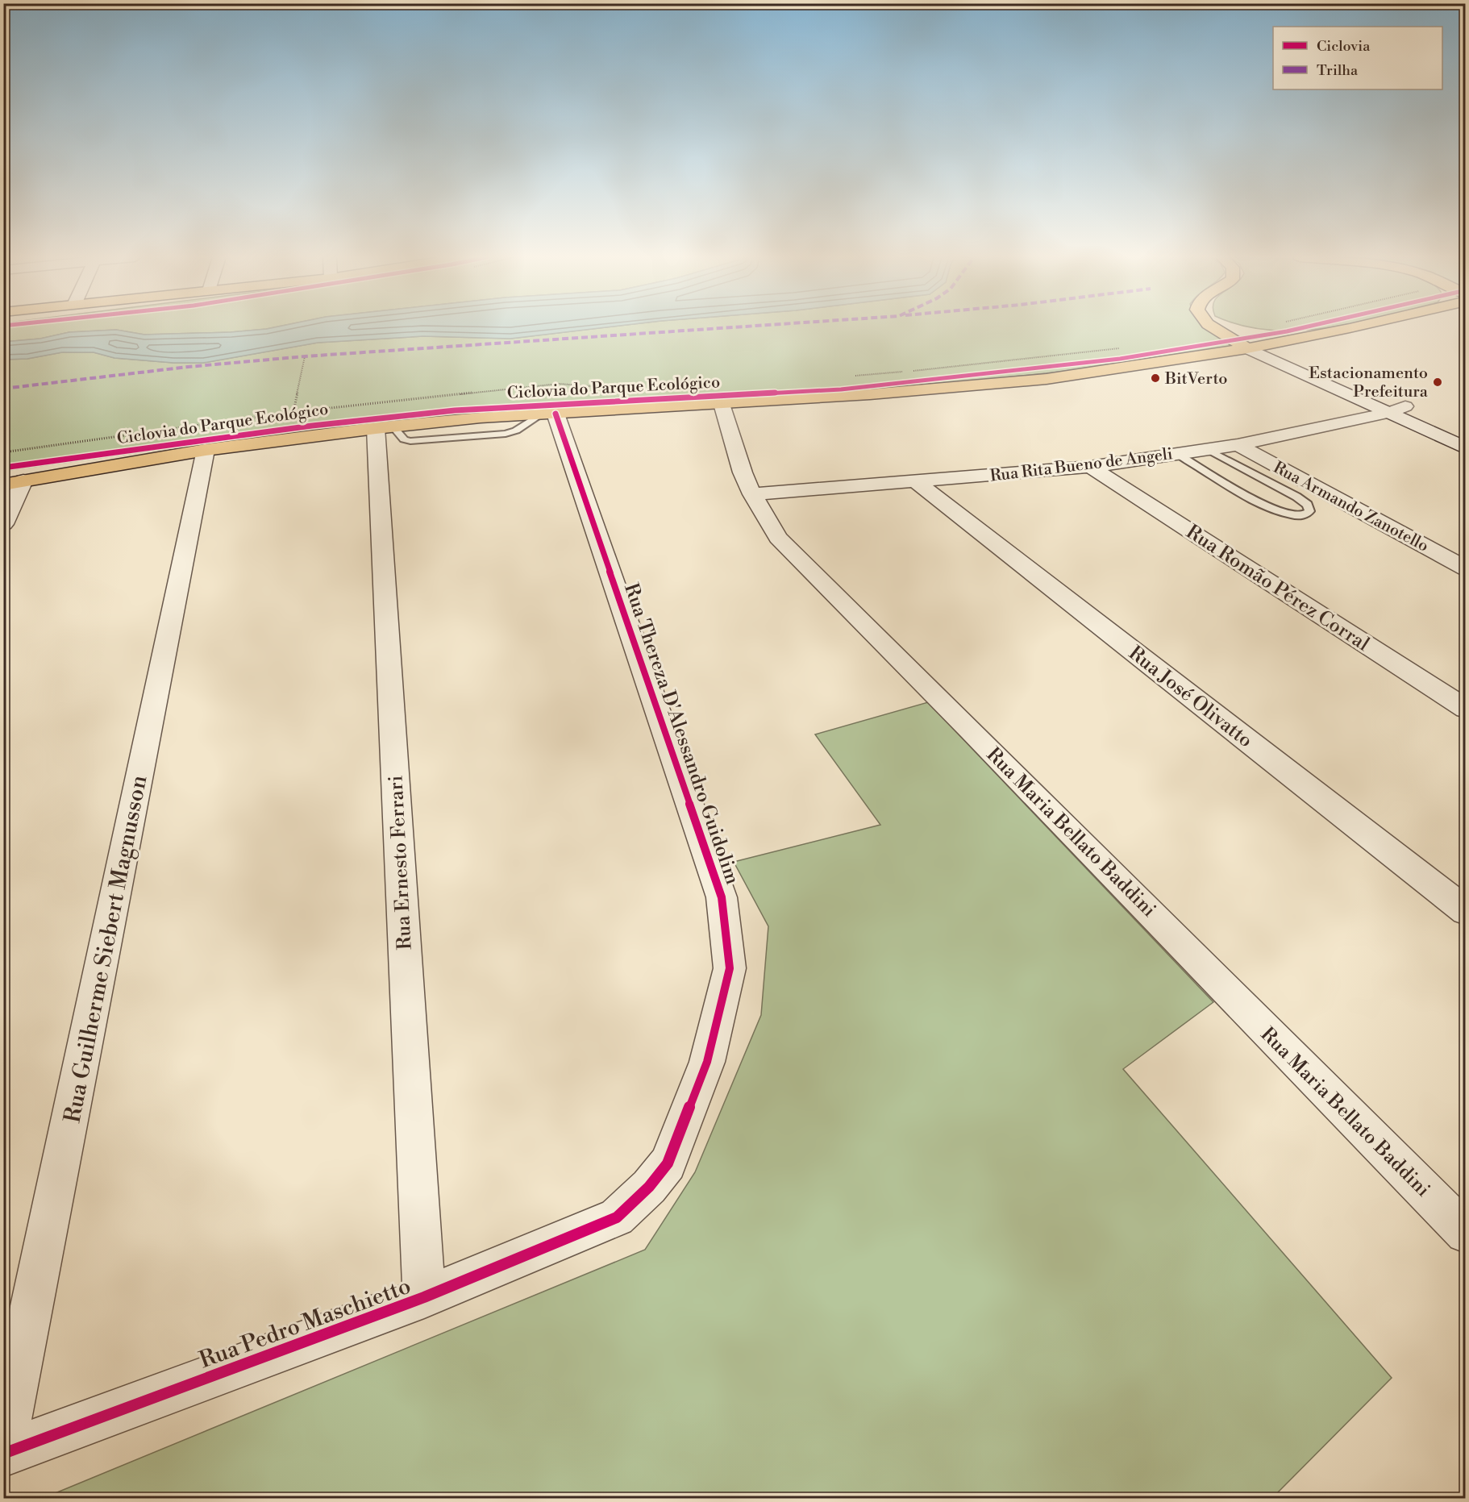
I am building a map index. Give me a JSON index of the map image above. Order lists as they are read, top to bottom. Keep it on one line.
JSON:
{"streets":{"street":["Rua Rita Bueno de Angeli","Rua Armando Zanotello","Rua Romão Pérez Corral","Rua José Olivatto","Rua Thereza D'Alessandro Guidolim","Rua Maria Bellato Baddini","Rua Ernesto Ferrari","Rua Guilherme Siebert Magnusson","Rua Pedro Maschietto"],"cycle path":["Ciclovia do Parque Ecológico"]},"crossings":[["Rua Rita Bueno de Angeli","Rua Armando Zanotello"],["Rua Rita Bueno de Angeli","Rua Romão Pérez Corral"],["Rua Rita Bueno de Angeli","Rua José Olivatto"],["Rua Rita Bueno de Angeli","Rua Maria Bellato Baddini"],["Rua Thereza D'Alessandro Guidolim","Rua Pedro Maschietto"],["Rua Ernesto Ferrari","Rua Pedro Maschietto"]],"places":["BitVerto","Estacionamento Prefeitura"],"legend":["Ciclovia","Trilha"]}
